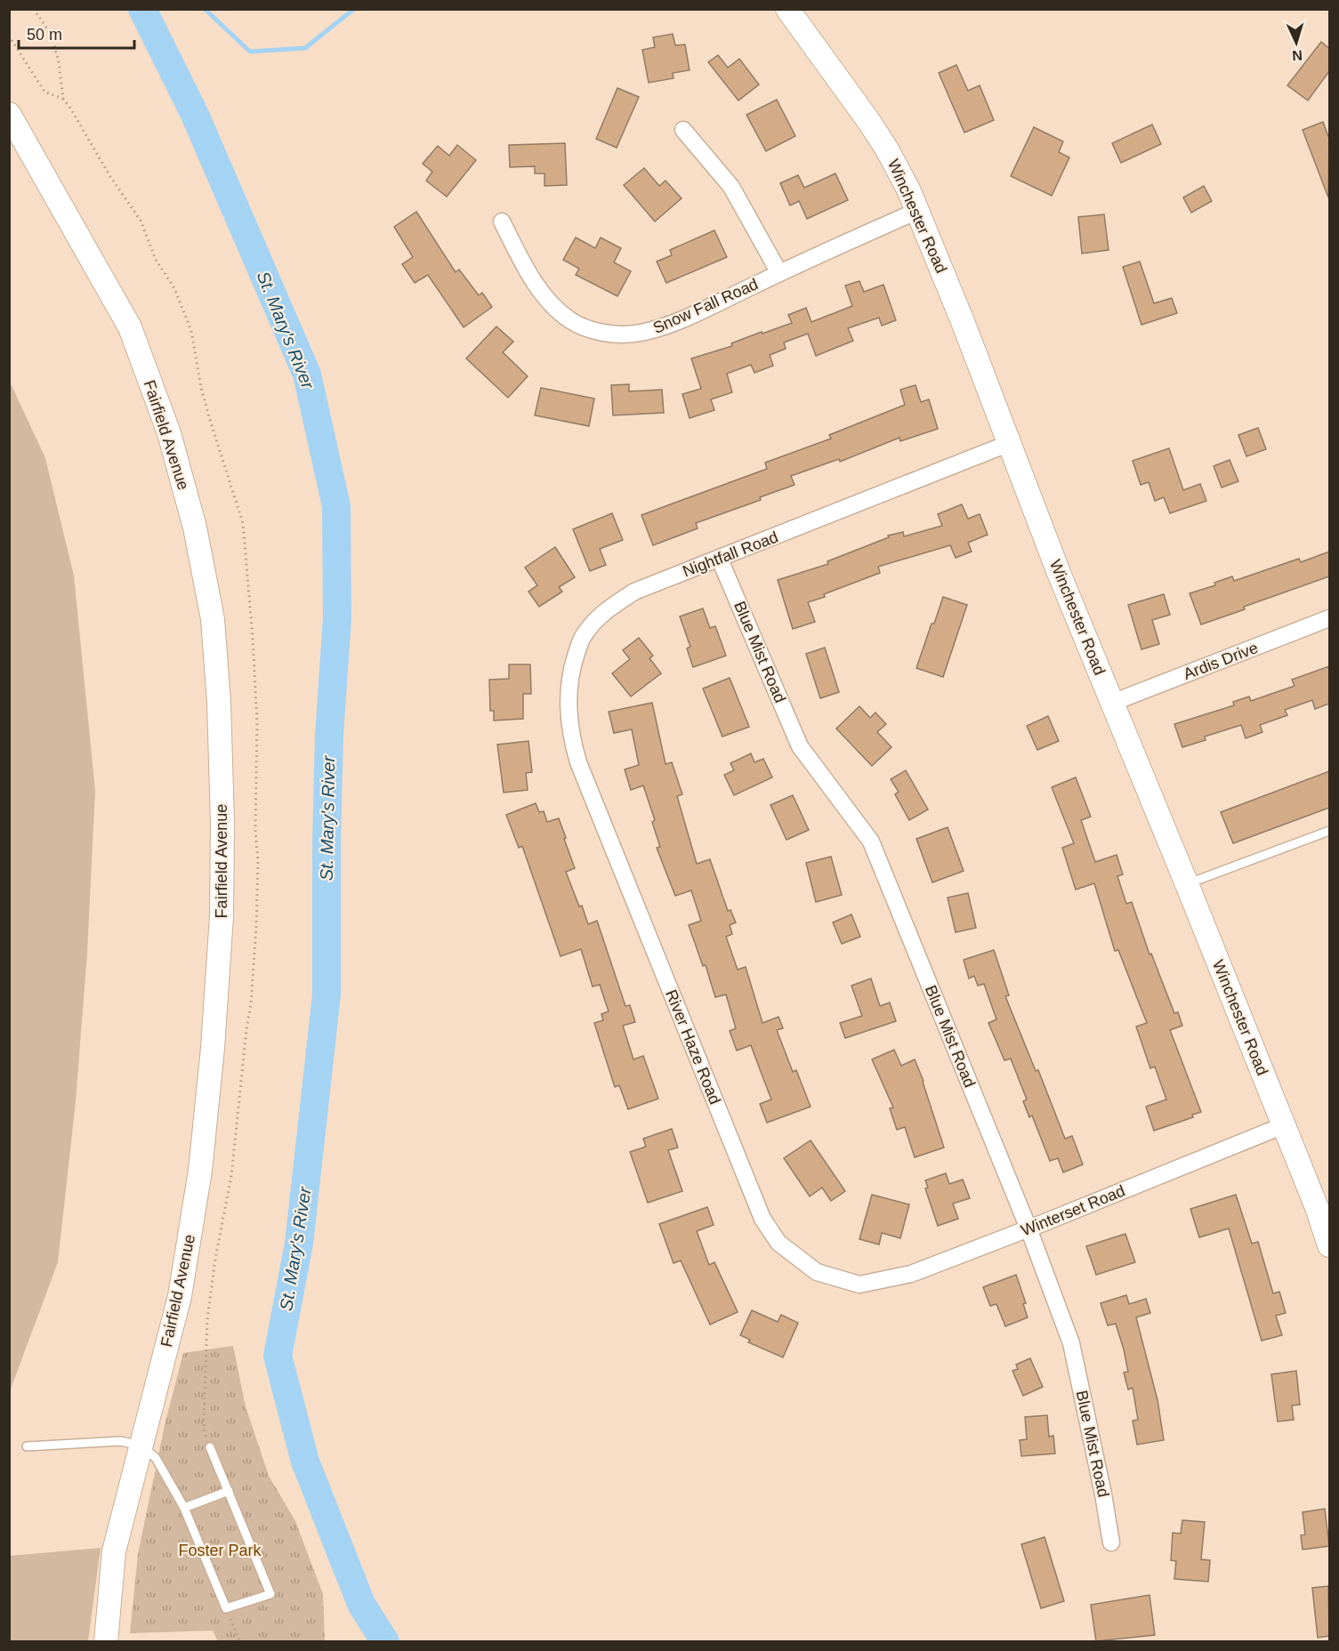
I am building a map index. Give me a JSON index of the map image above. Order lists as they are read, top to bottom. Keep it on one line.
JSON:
{"streets":{"main road":["Winchester Road","Fairfield Avenue"],"street":["Snow Fall Road","Nightfall Road","Blue Mist Road","Ardis Drive","River Haze Road","Winterset Road"]},"crossings":[["Winchester Road","Snow Fall Road"],["Winchester Road","Nightfall Road"],["Winchester Road","Ardis Drive"],["Winchester Road","Winterset Road"],["Nightfall Road","Blue Mist Road"],["Nightfall Road","River Haze Road"],["Blue Mist Road","Winterset Road"],["River Haze Road","Winterset Road"]],"water":["St. Mary's River"],"parks":["Foster Park"],"scale_bar":"50 m","north":"bottom"}
